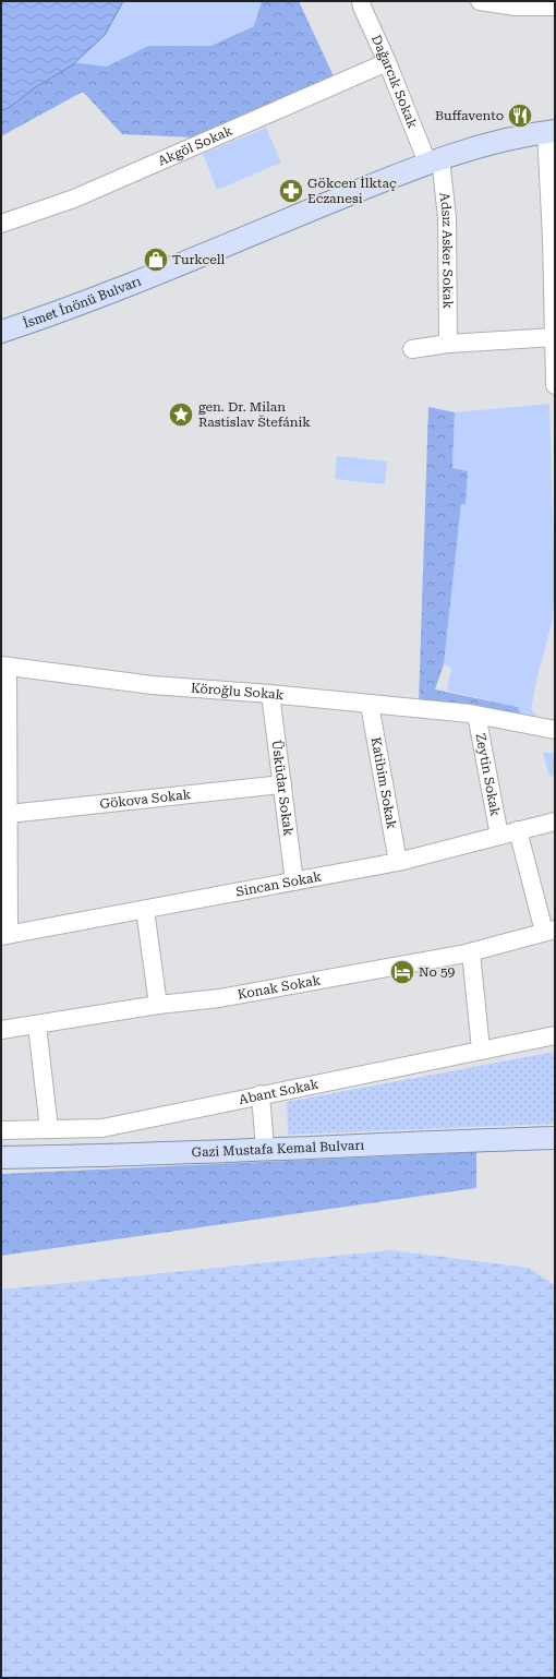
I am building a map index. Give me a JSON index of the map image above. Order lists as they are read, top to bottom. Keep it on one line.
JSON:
{"streets":{"main road":["İsmet İnönü Bulvarı","Gazi Mustafa Kemal Bulvarı"],"street":["Dağarcık Sokak","Akgöl Sokak","Adsız Asker Sokak","Köroğlu Sokak","Zeytin Sokak","Katibim Sokak","Üsküdar Sokak","Gökova Sokak","Sincan Sokak","Konak Sokak","Abant Sokak"]},"crossings":[["Dağarcık Sokak","Akgöl Sokak"],["Dağarcık Sokak","Adsız Asker Sokak"],["Dağarcık Sokak","İsmet İnönü Bulvarı"],["Adsız Asker Sokak","İsmet İnönü Bulvarı"],["Köroğlu Sokak","Zeytin Sokak"],["Köroğlu Sokak","Katibim Sokak"],["Köroğlu Sokak","Üsküdar Sokak"],["Zeytin Sokak","Sincan Sokak"],["Katibim Sokak","Sincan Sokak"],["Üsküdar Sokak","Gökova Sokak"],["Üsküdar Sokak","Sincan Sokak"]],"places":{"restaurant":["Buffavento"],"pharmacy":["Gökcen İlktaç Eczanesi"],"shop":["Turkcell"],"place":["gen. Dr. Milan Rastislav Štefánik"],"hotel":["No 59"]}}
